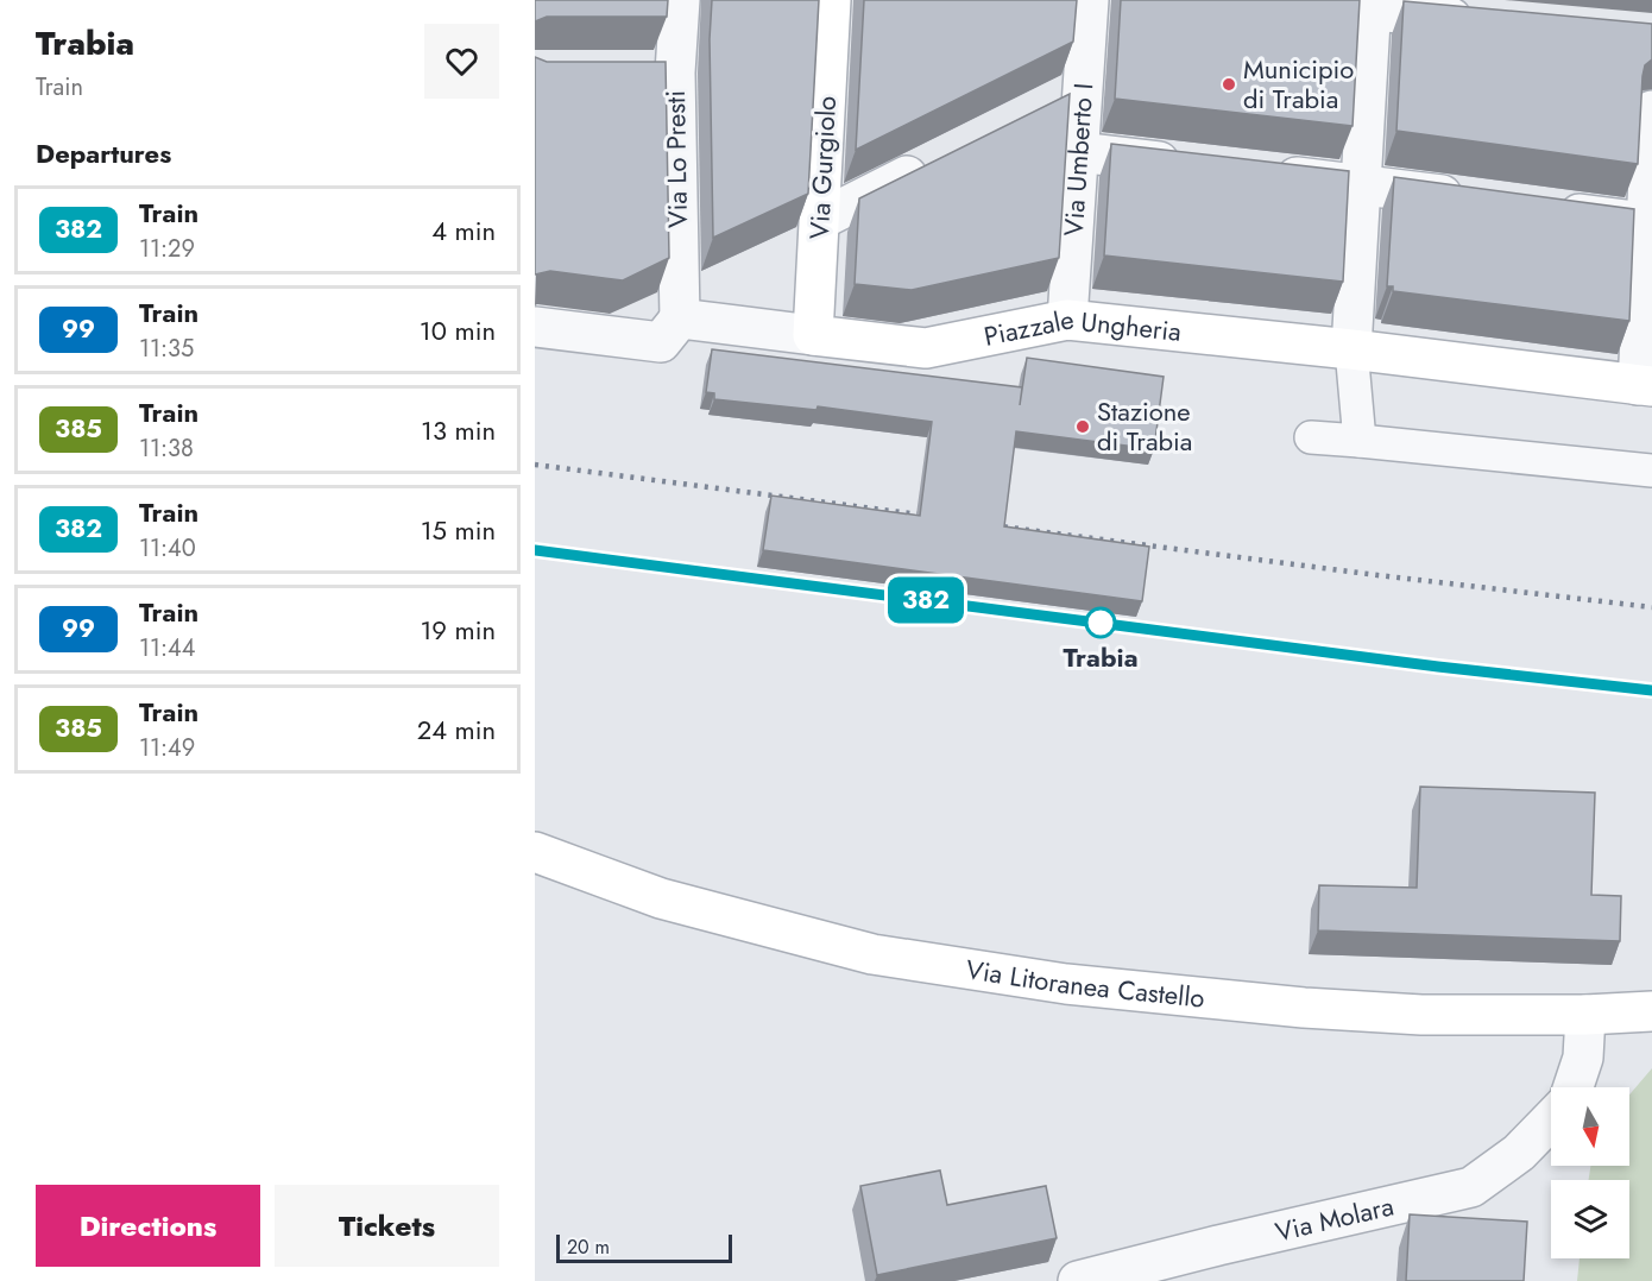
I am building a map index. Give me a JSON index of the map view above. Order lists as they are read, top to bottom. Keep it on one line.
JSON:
{"streets":{"street":["Via Lo Presti","Via Umberto I","Via Gurgiolo","Piazzale Ungheria","Via Litoranea Castello","Via Molara"]},"crossings":[["Via Umberto I","Piazzale Ungheria"],["Via Gurgiolo","Piazzale Ungheria"]],"places":["Municipio di Trabia","Stazione di Trabia","Trabia"],"scale_bar":"20 m","north":"bottom","page":{"heading":[["Trabia","Train"],"Departures"],"on_map":"382","list":[{"mark":"382","name":"Train","note":"11:29","value":"4 min"},{"mark":"99","name":"Train","note":"11:35","value":"10 min"},{"mark":"385","name":"Train","note":"11:38","value":"13 min"},{"mark":"382","name":"Train","note":"11:40","value":"15 min"},{"mark":"99","name":"Train","note":"11:44","value":"19 min"},{"mark":"385","name":"Train","note":"11:49","value":"24 min"}],"buttons":["Directions","Tickets"],"scale":"20 m"}}
